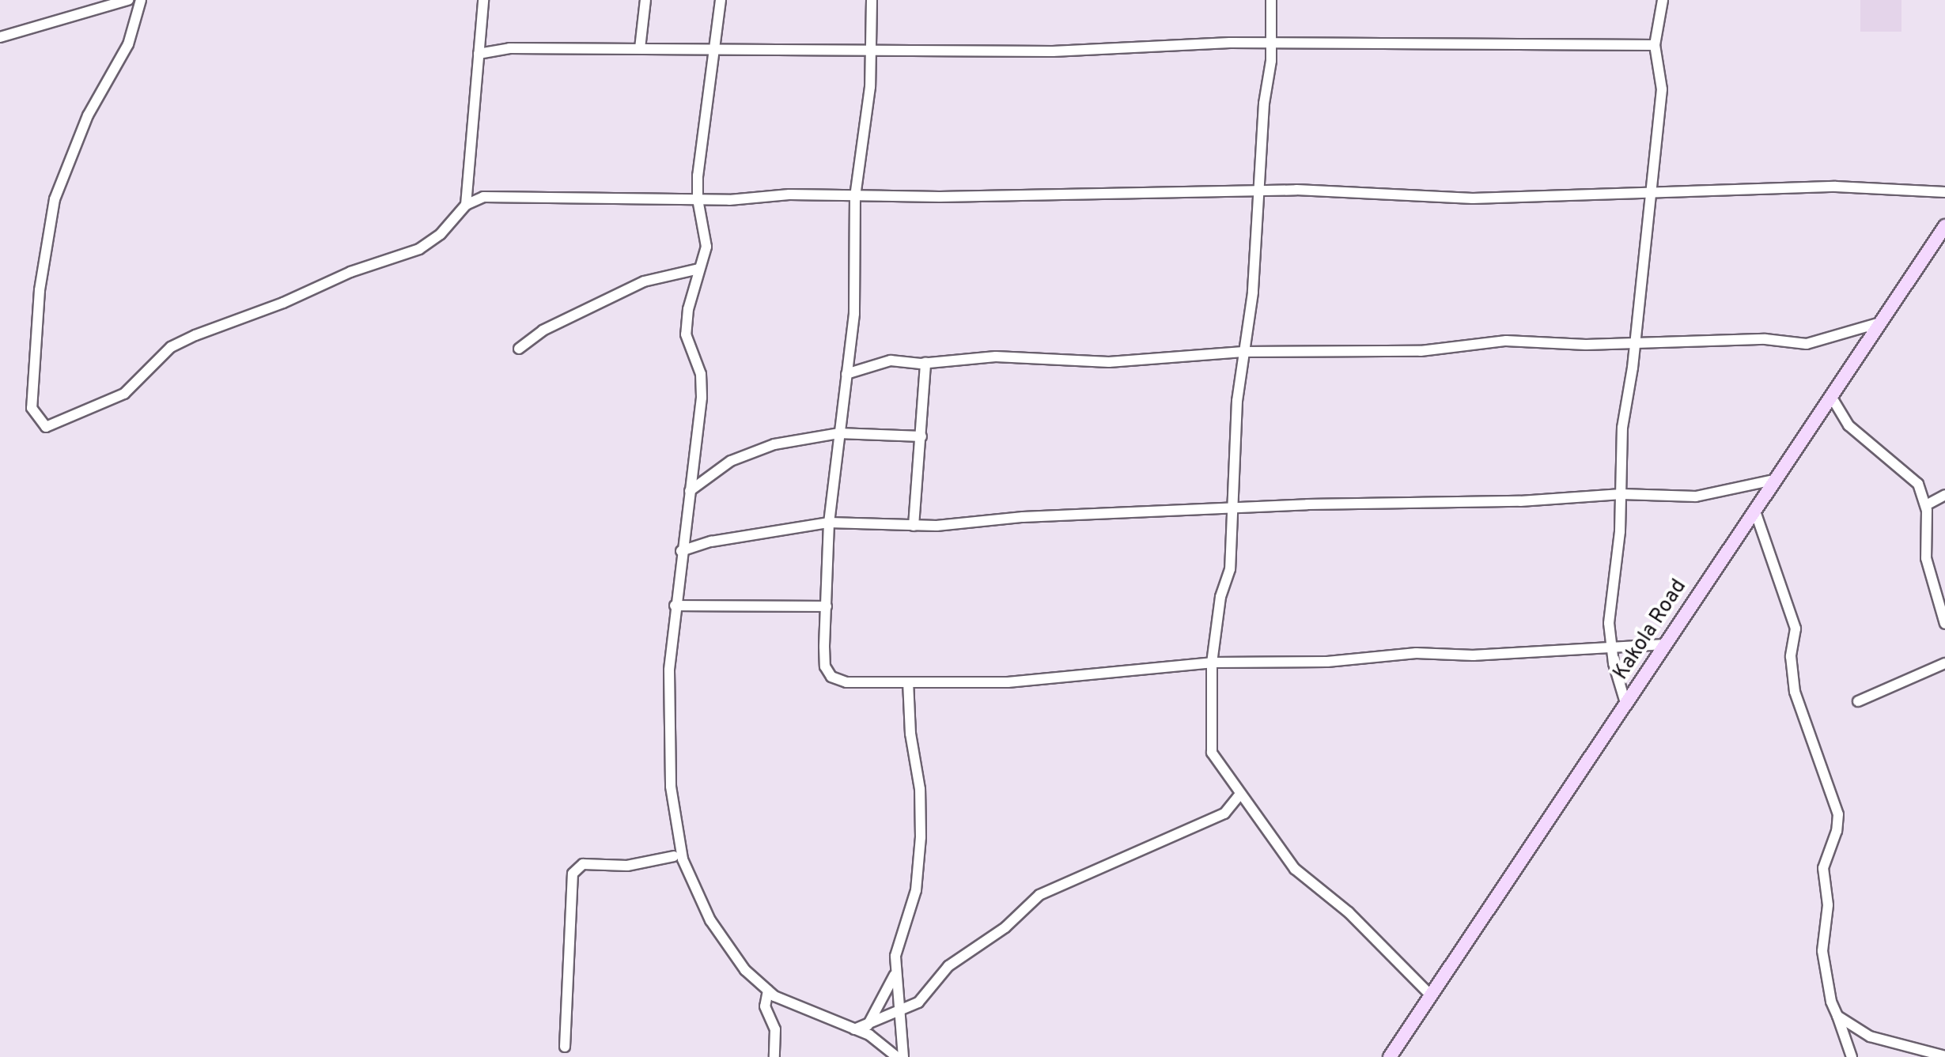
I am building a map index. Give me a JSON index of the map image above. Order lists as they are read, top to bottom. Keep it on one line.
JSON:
{"streets":{"main road":["Kakola Road"]}}
